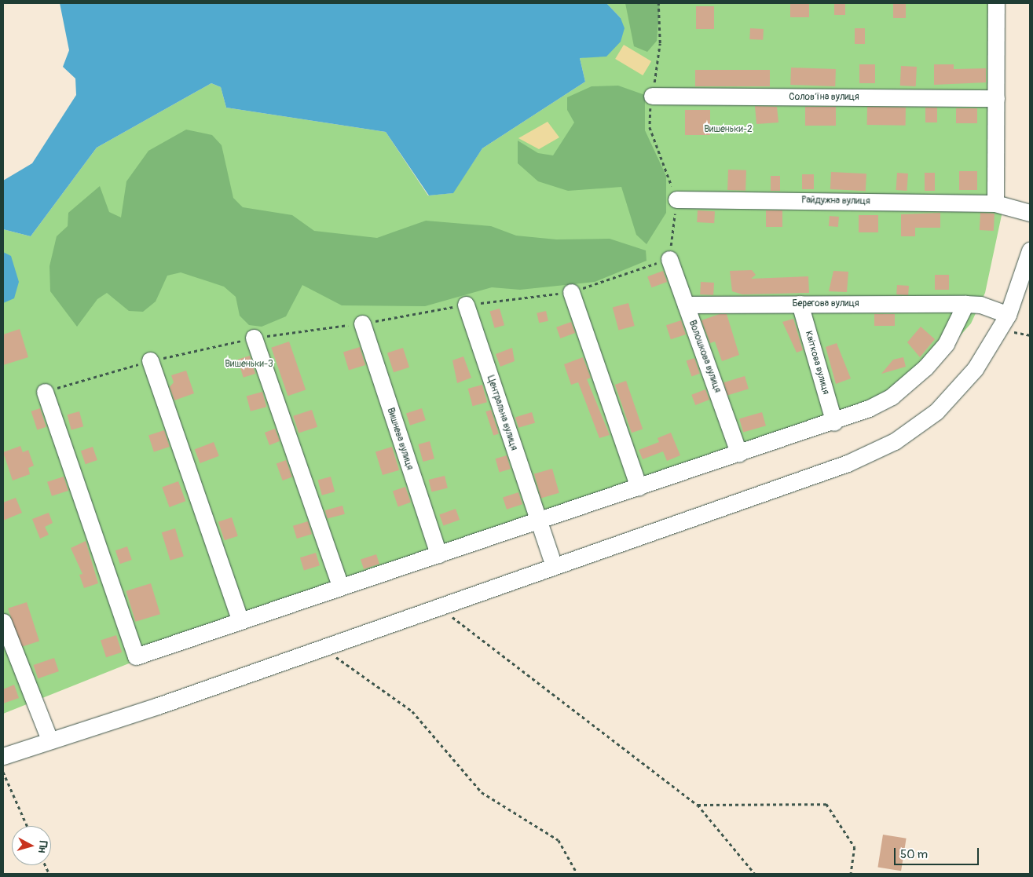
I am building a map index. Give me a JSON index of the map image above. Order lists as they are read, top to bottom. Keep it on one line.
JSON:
{"streets":{"street":["Соловʼїна вулиця","Райдужна вулиця","Берегова вулиця","Волошкова вулиця","Квіткова вулиця","Центральна вулиця","Вишнева вулиця"]},"crossings":[["Берегова вулиця","Волошкова вулиця"],["Берегова вулиця","Квіткова вулиця"]],"parks":["Вишеньки-2","Вишеньки-3"],"scale_bar":"50 m","north":"right"}
